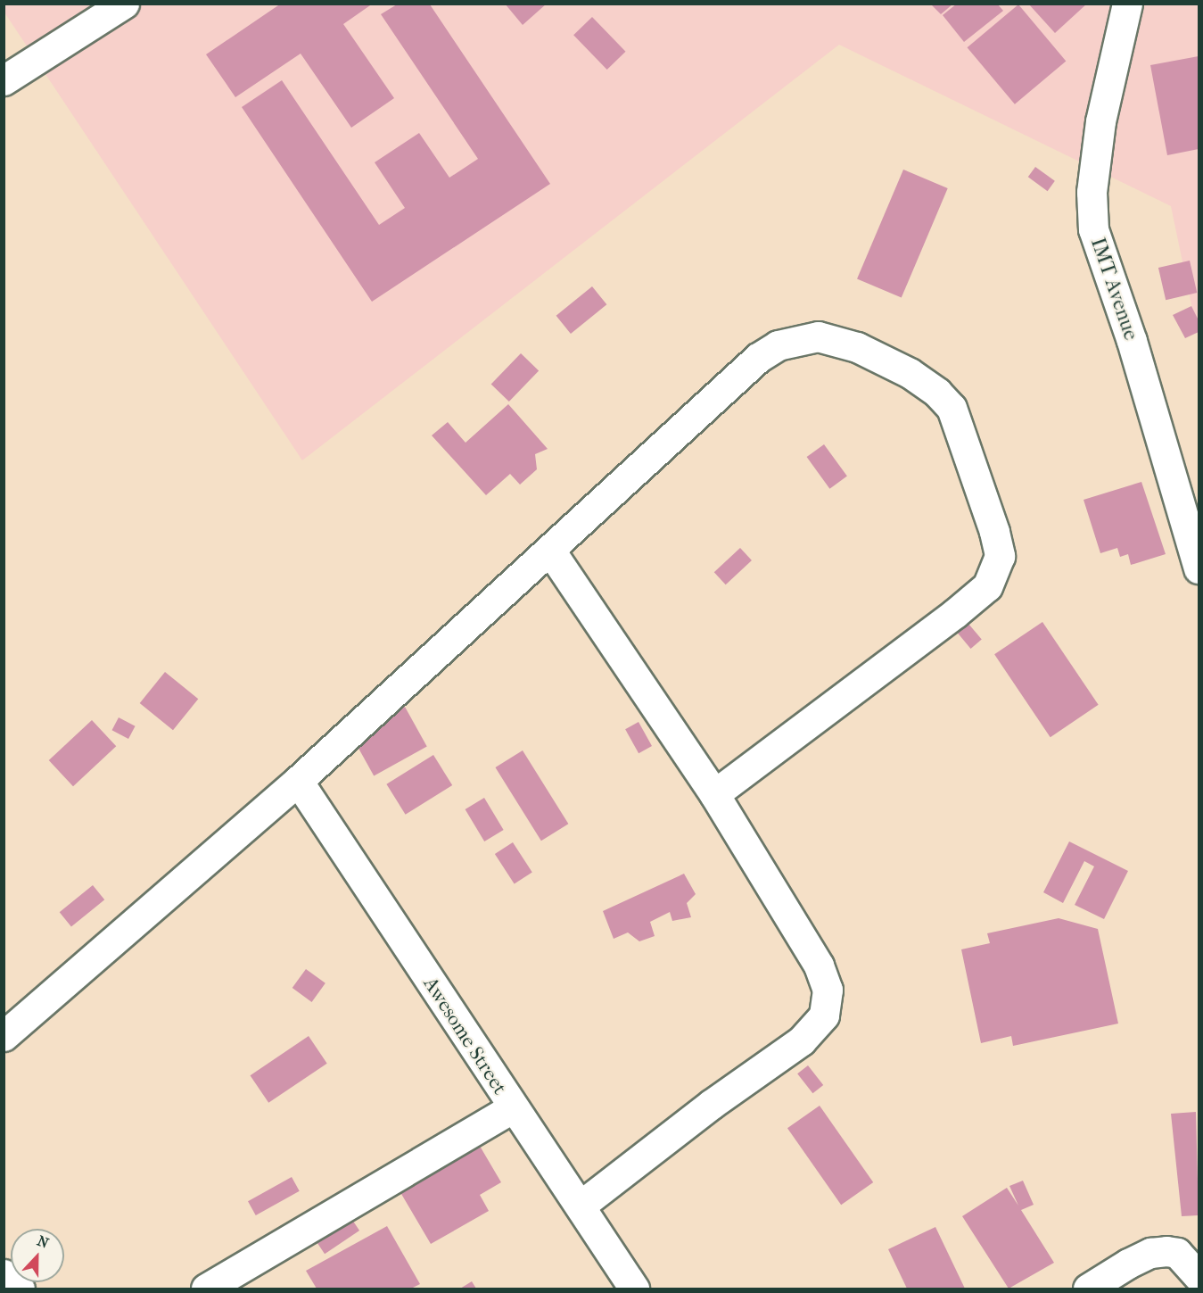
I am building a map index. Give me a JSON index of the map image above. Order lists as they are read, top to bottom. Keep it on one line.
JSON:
{"streets":{"street":["IMT Avenue","Awesome Street"]},"north":"top"}
